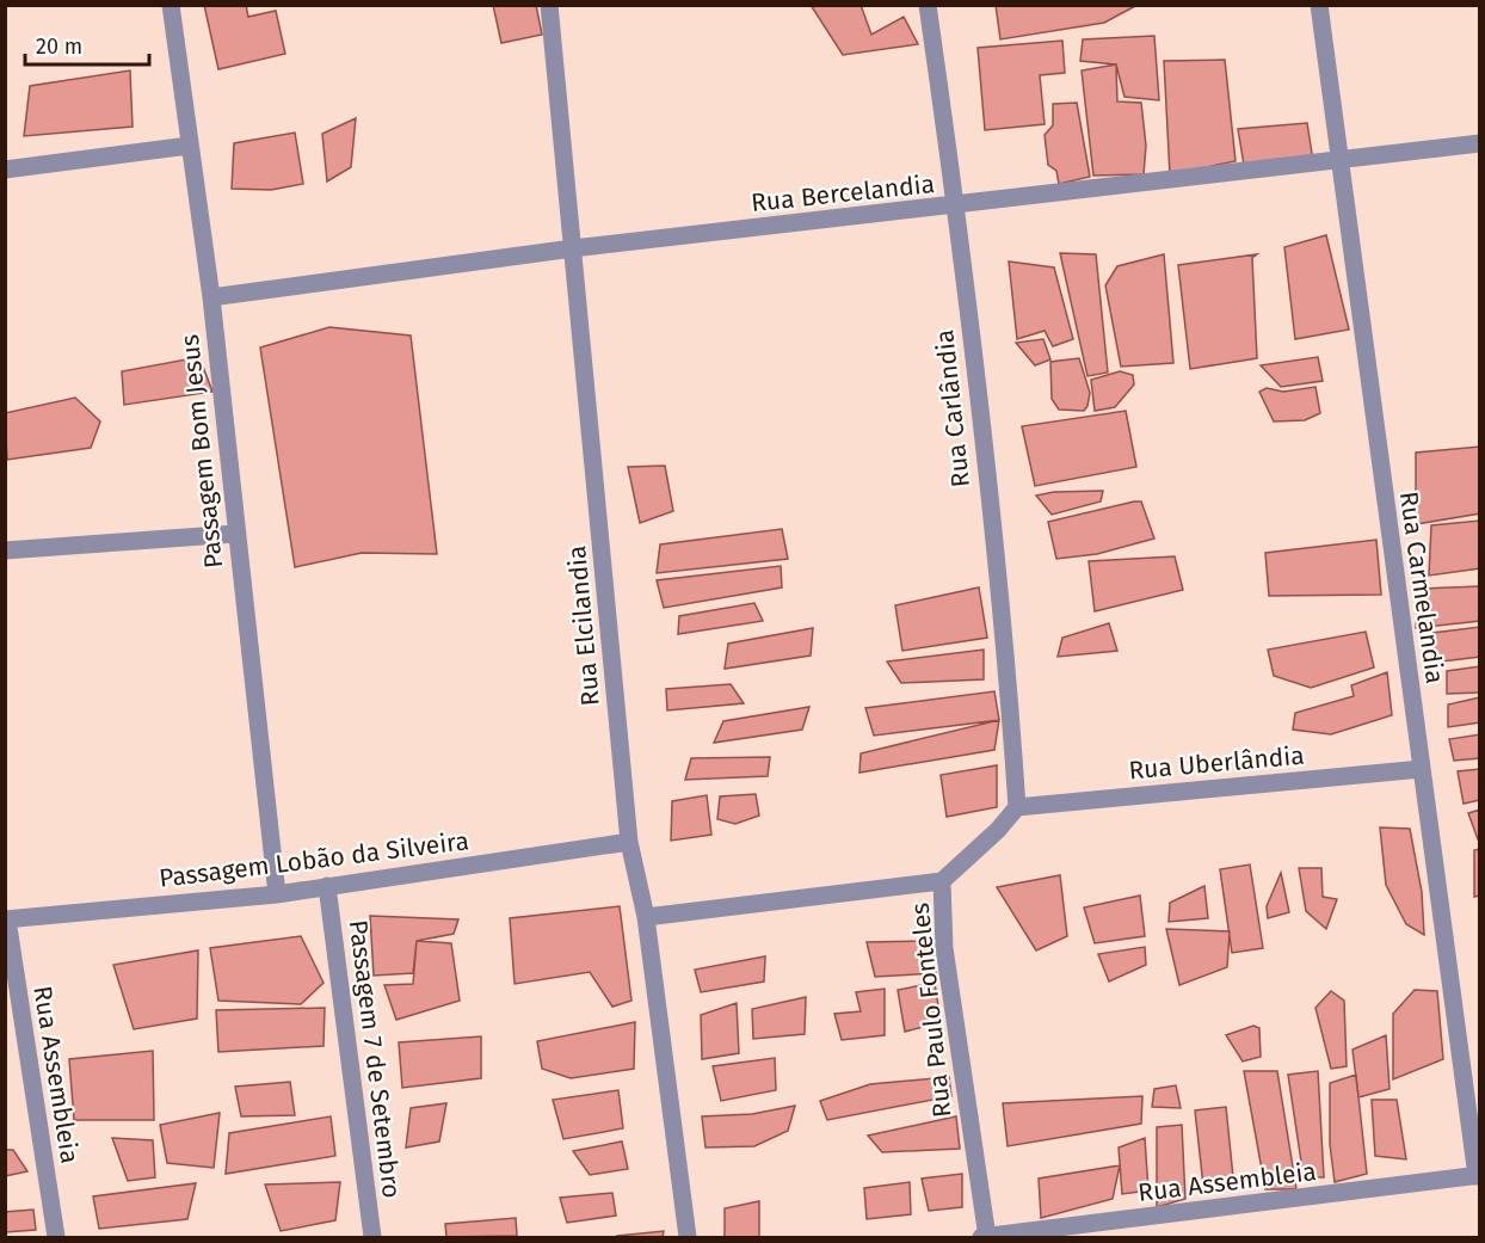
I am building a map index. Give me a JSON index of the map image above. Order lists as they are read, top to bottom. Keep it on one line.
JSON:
{"streets":{"street":["Rua Bercelandia","Rua Carlândia","Passagem Bom Jesus","Rua Carmelandia","Rua Elcilandia","Rua Uberlândia","Passagem Lobão da Silveira","Rua Paulo Fonteles","Passagem 7 de Setembro","Rua Assembleia"]},"crossings":[["Rua Bercelandia","Rua Carlândia"],["Rua Bercelandia","Passagem Bom Jesus"],["Rua Bercelandia","Rua Carmelandia"],["Rua Bercelandia","Rua Elcilandia"],["Rua Carlândia","Rua Uberlândia"],["Rua Carlândia","Rua Paulo Fonteles"],["Passagem Bom Jesus","Passagem Lobão da Silveira"],["Rua Carmelandia","Rua Uberlândia"],["Rua Carmelandia","Rua Assembleia"],["Rua Elcilandia","Passagem Lobão da Silveira"],["Rua Uberlândia","Rua Paulo Fonteles"],["Passagem Lobão da Silveira","Passagem 7 de Setembro"],["Passagem Lobão da Silveira","Rua Assembleia"],["Rua Paulo Fonteles","Rua Assembleia"]],"scale_bar":"20 m"}
